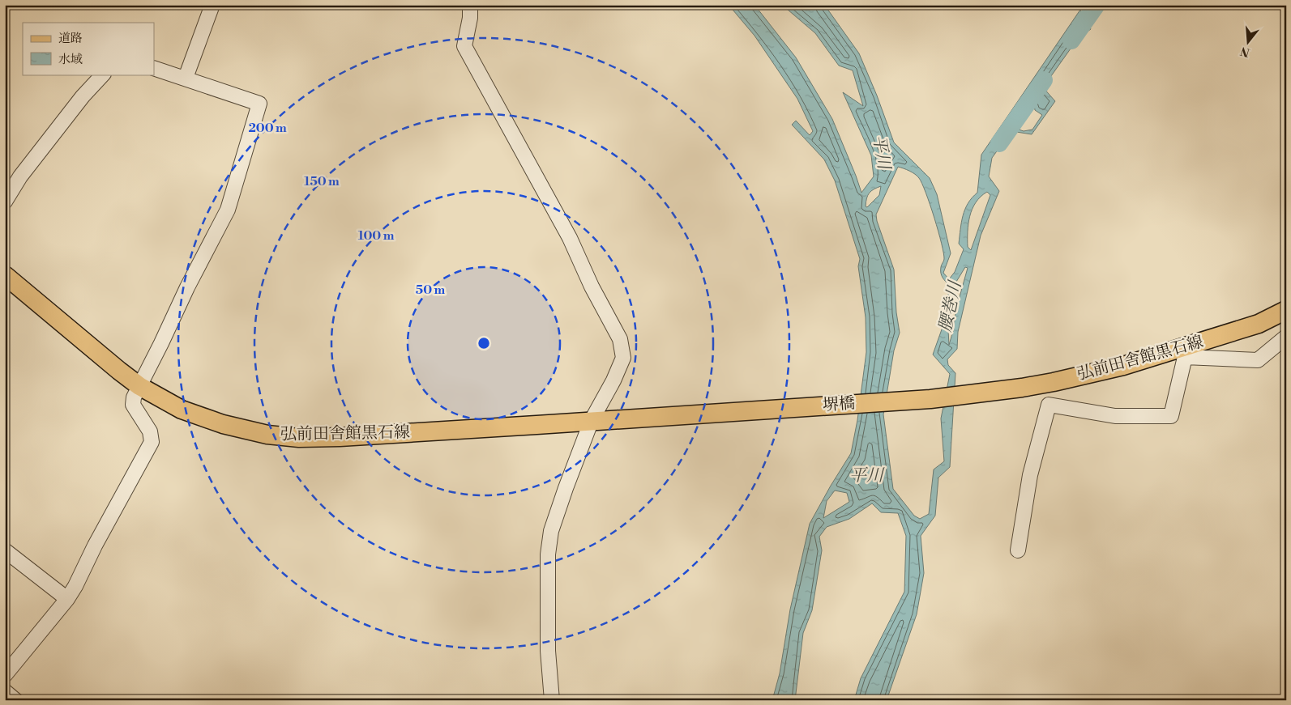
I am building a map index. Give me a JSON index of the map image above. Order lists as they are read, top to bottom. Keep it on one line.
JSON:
{"streets":{"main road":["弘前田舎館黒石線","堺橋"]},"crossings":[["弘前田舎館黒石線","堺橋"]],"water":["平川","腰巻川"],"legend":["道路","水域"],"north":"bottom","rings":["200 m","150 m","100 m","50 m"]}
